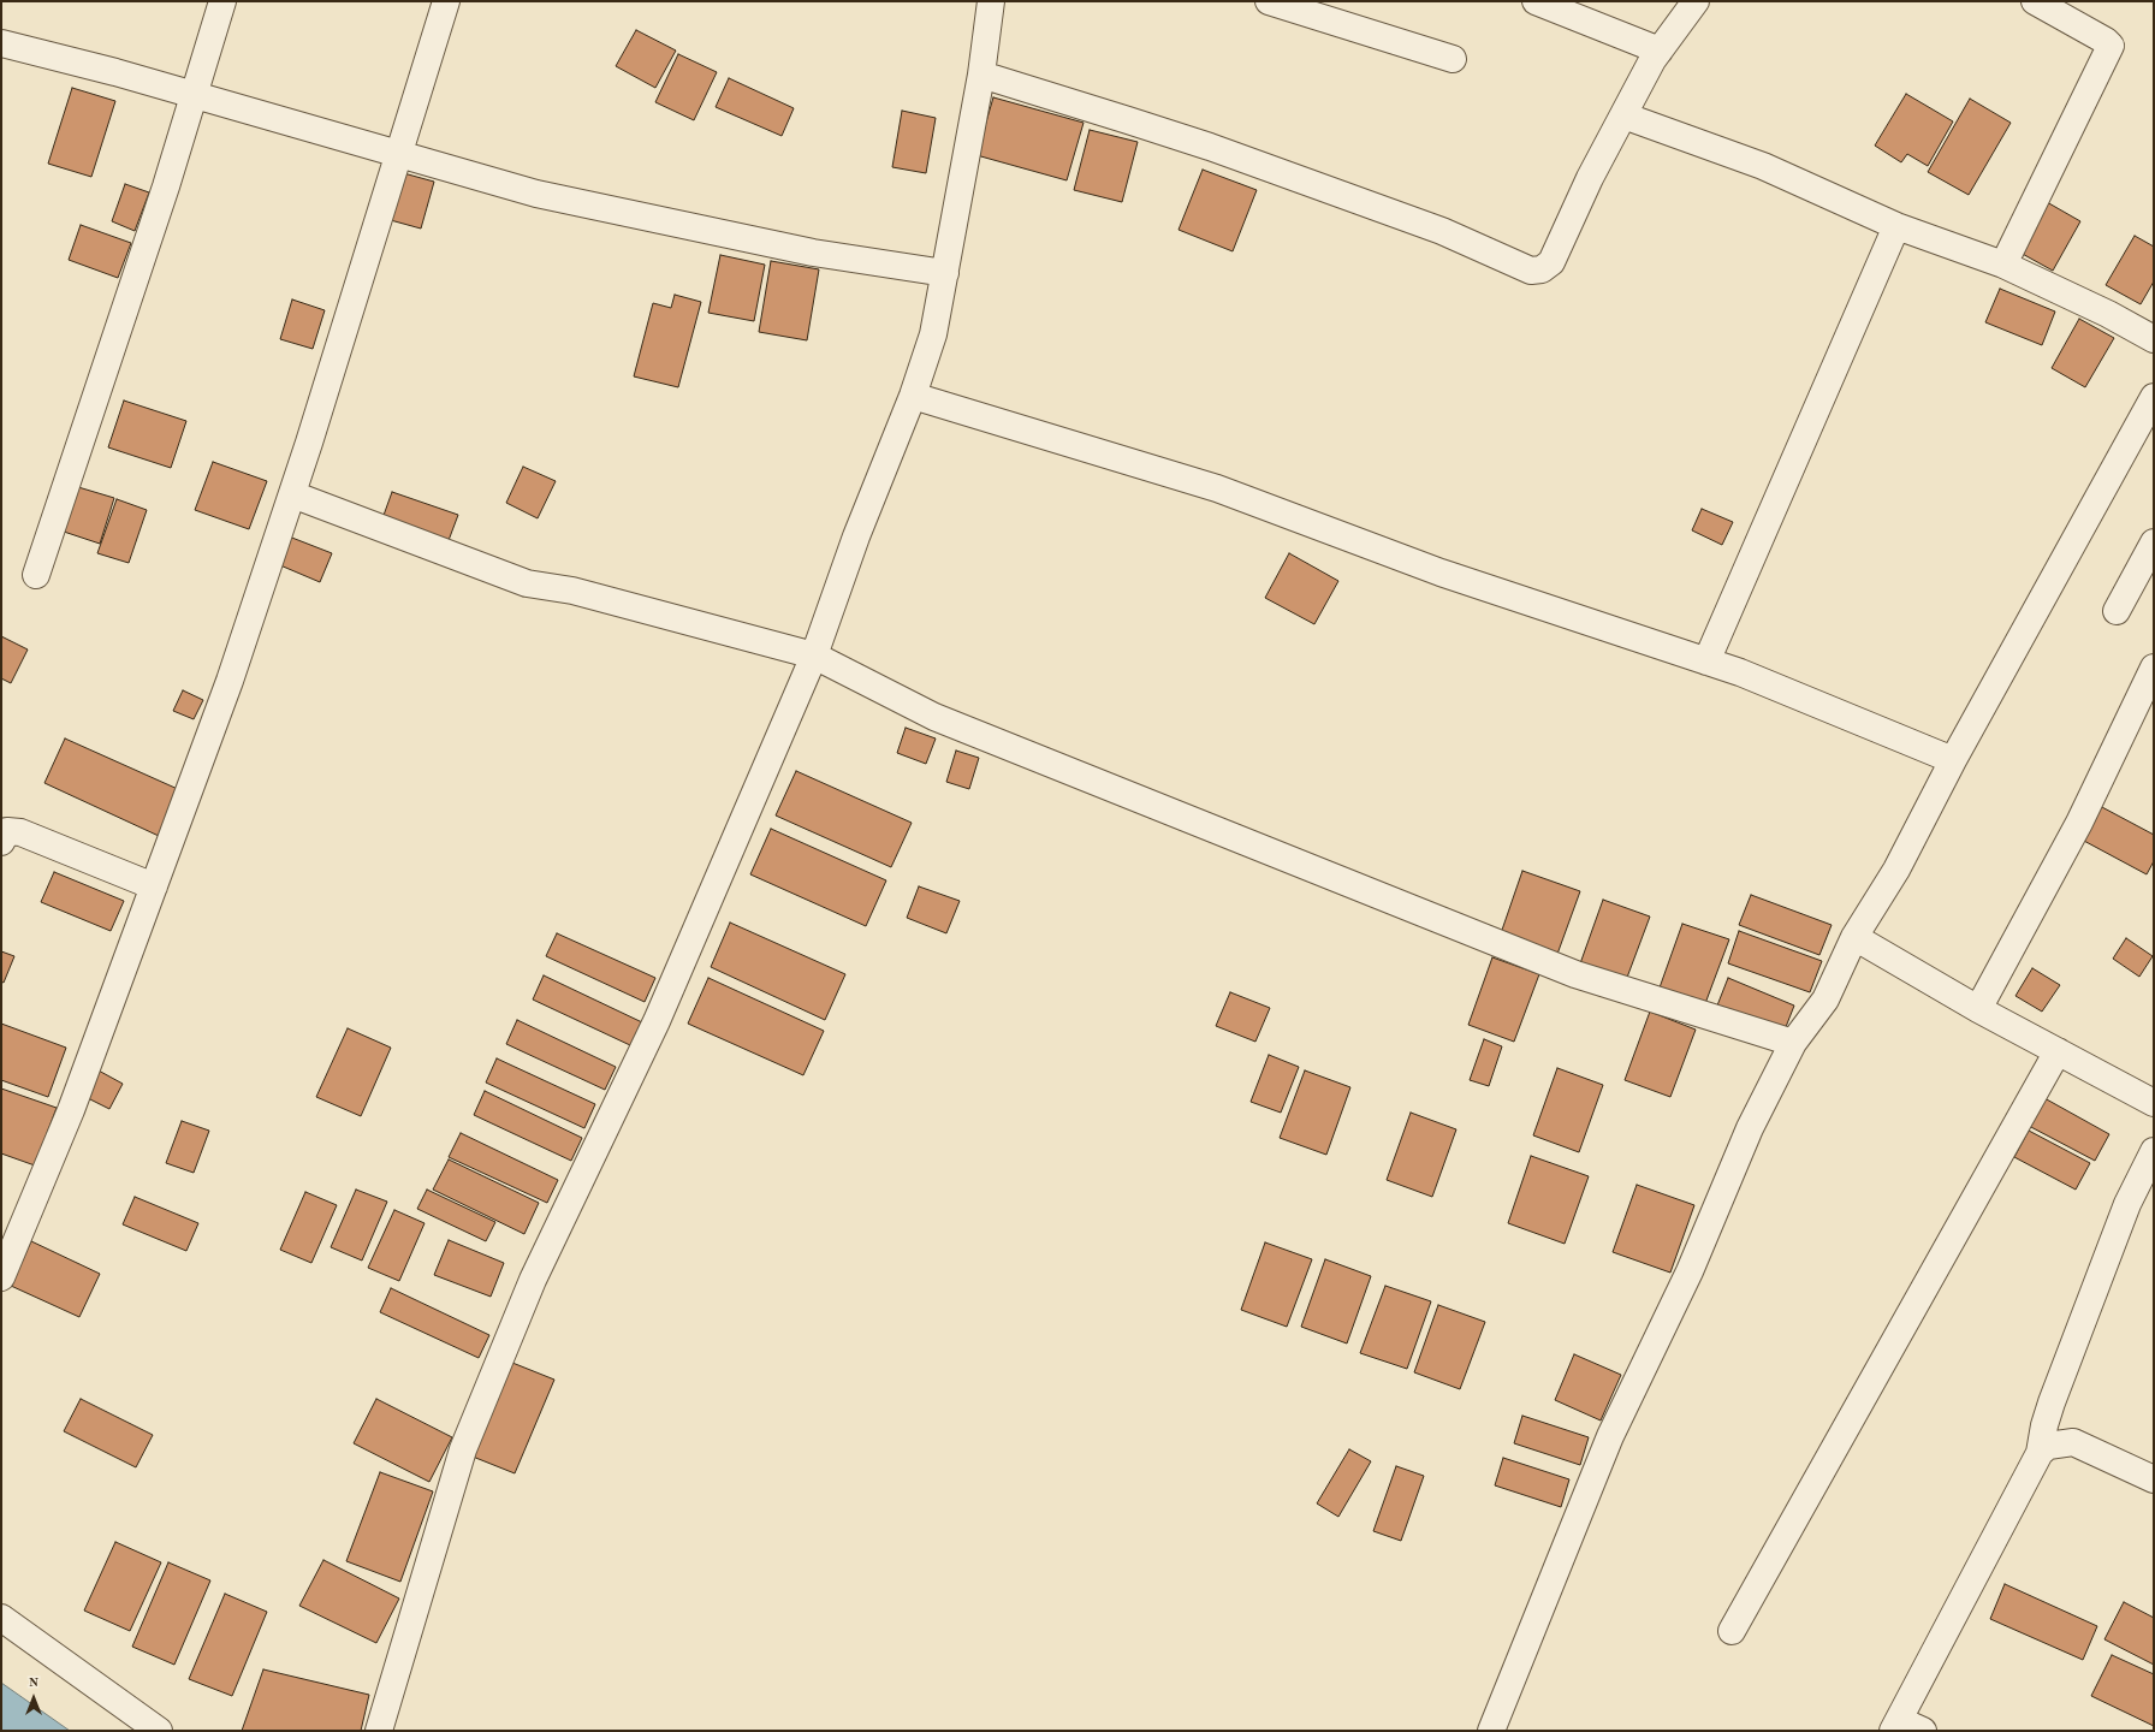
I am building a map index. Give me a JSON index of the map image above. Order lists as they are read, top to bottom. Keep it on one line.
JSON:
{"north":"top"}
